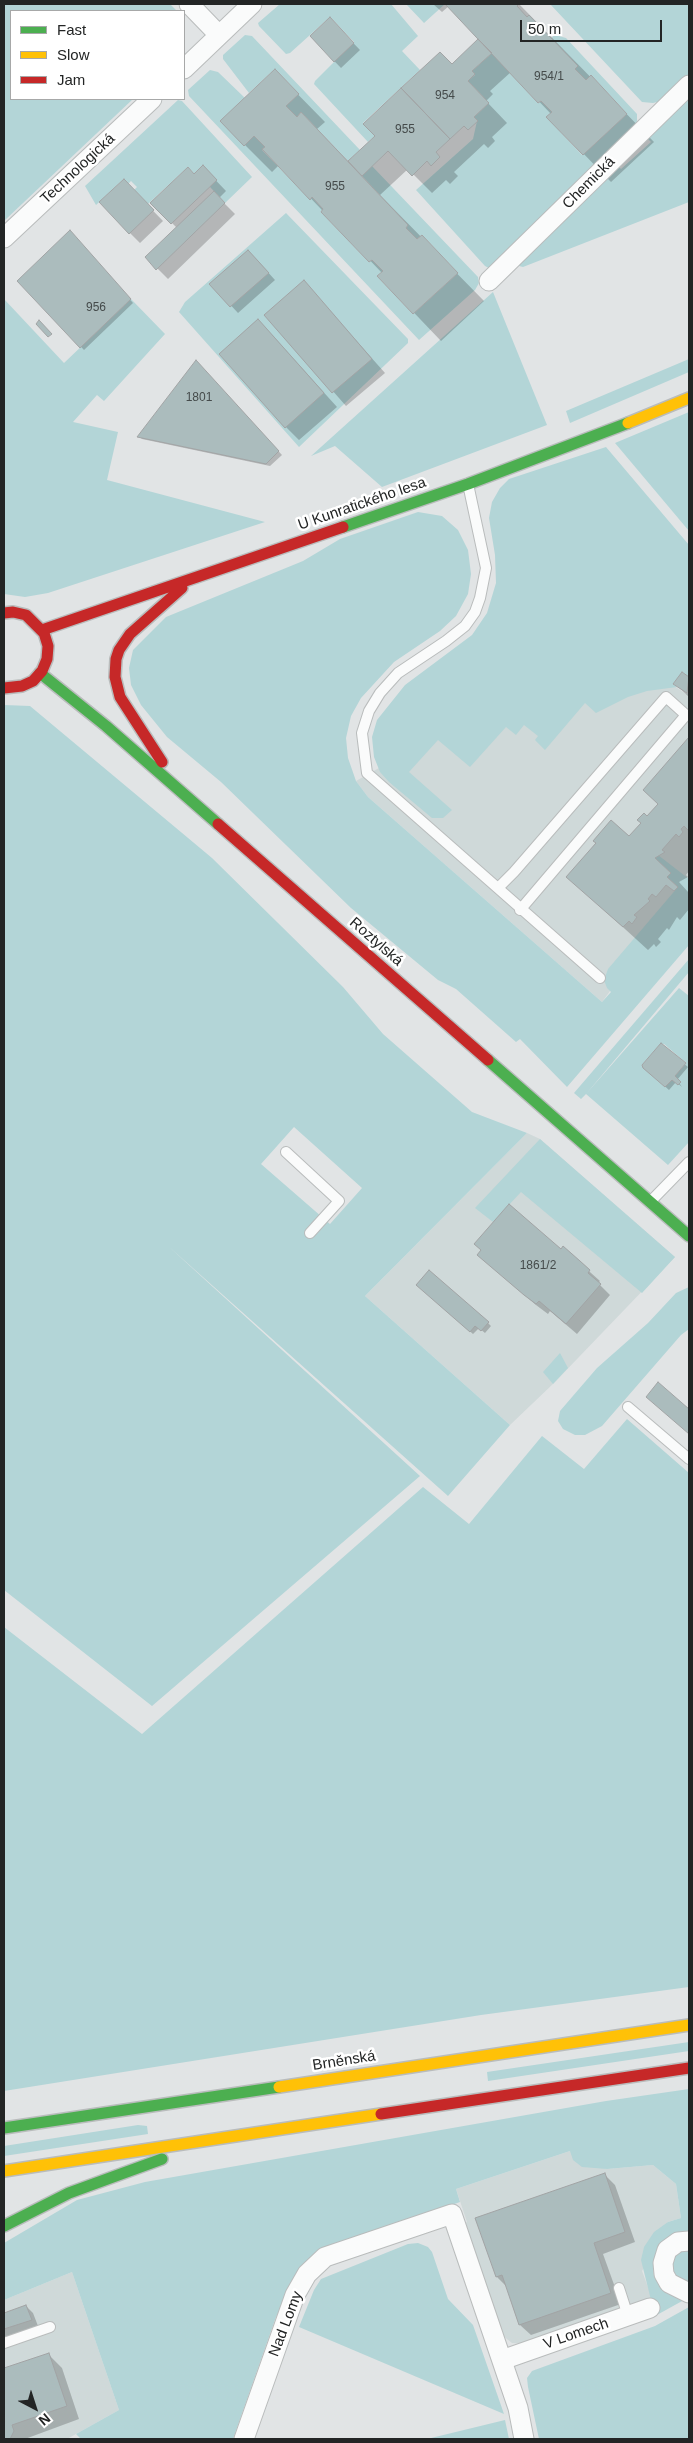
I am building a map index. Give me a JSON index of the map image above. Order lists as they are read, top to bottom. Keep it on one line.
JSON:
{"streets":{"main road":["U Kunratického lesa","Roztylská","Brněnská"],"street":["Technologická","Chemická","Nad Lomy","V Lomech"]},"crossings":[["Nad Lomy","V Lomech"]],"house_numbers":["954/1","954","955","955","956","1801","1861/2"],"legend":["Fast","Slow","Jam"],"scale_bar":"50 m","north":"bottom right"}
